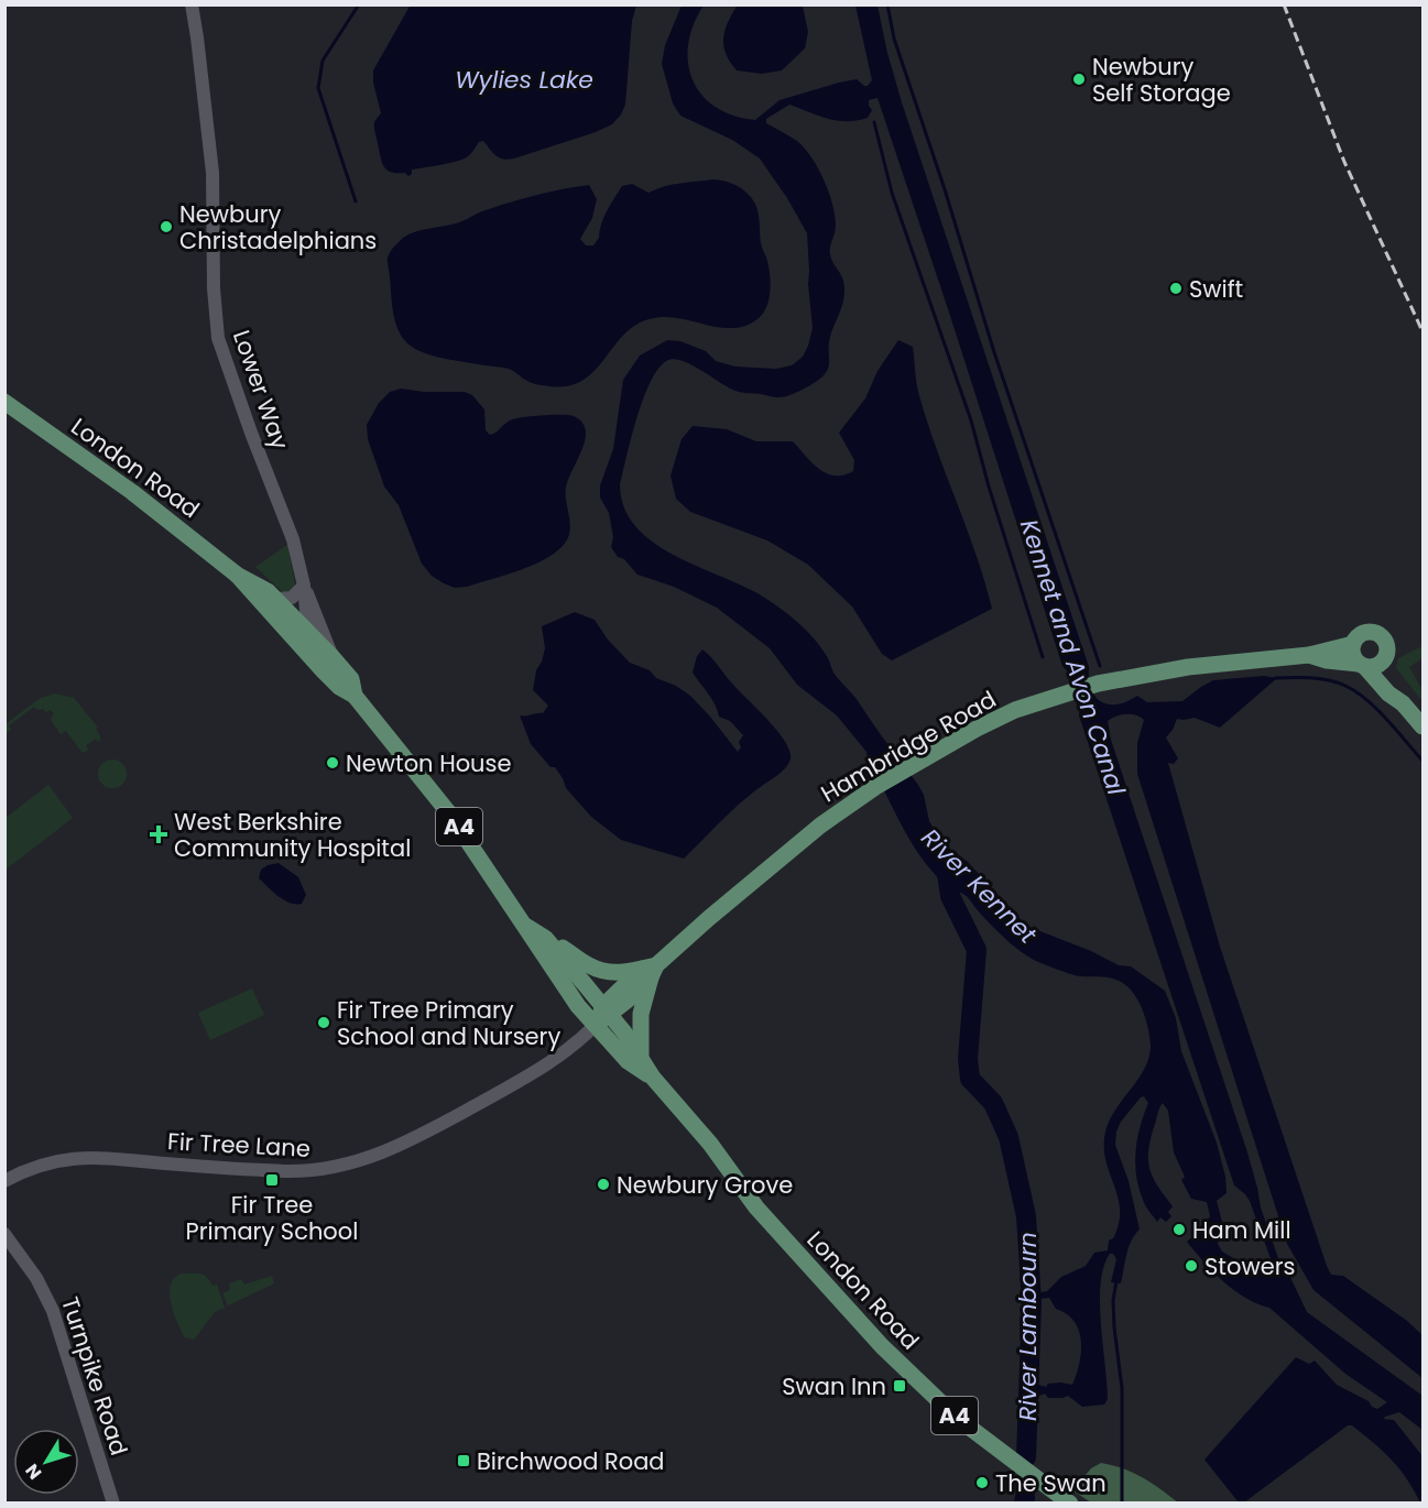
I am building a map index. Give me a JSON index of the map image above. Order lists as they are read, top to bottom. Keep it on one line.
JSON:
{"streets":{"main road":["London Road","Hambridge Road","A4"],"street":["Lower Way","Fir Tree Lane","Turnpike Road"]},"crossings":[["Lower Way","London Road"],["London Road","Hambridge Road"],["London Road","Fir Tree Lane"],["Hambridge Road","Fir Tree Lane"]],"water":["Wylies Lake","Kennet and Avon Canal","River Kennet","River Lambourn"],"places":{"other":["Newbury Self Storage","Newbury Christadelphians","Swift","Newton House","Fir Tree Primary School and Nursery","Newbury Grove","Ham Mill","Stowers","The Swan"],"health":["West Berkshire Community Hospital"],"transit":["Fir Tree Primary School","Swan Inn","Birchwood Road"]},"north":"bottom left"}
